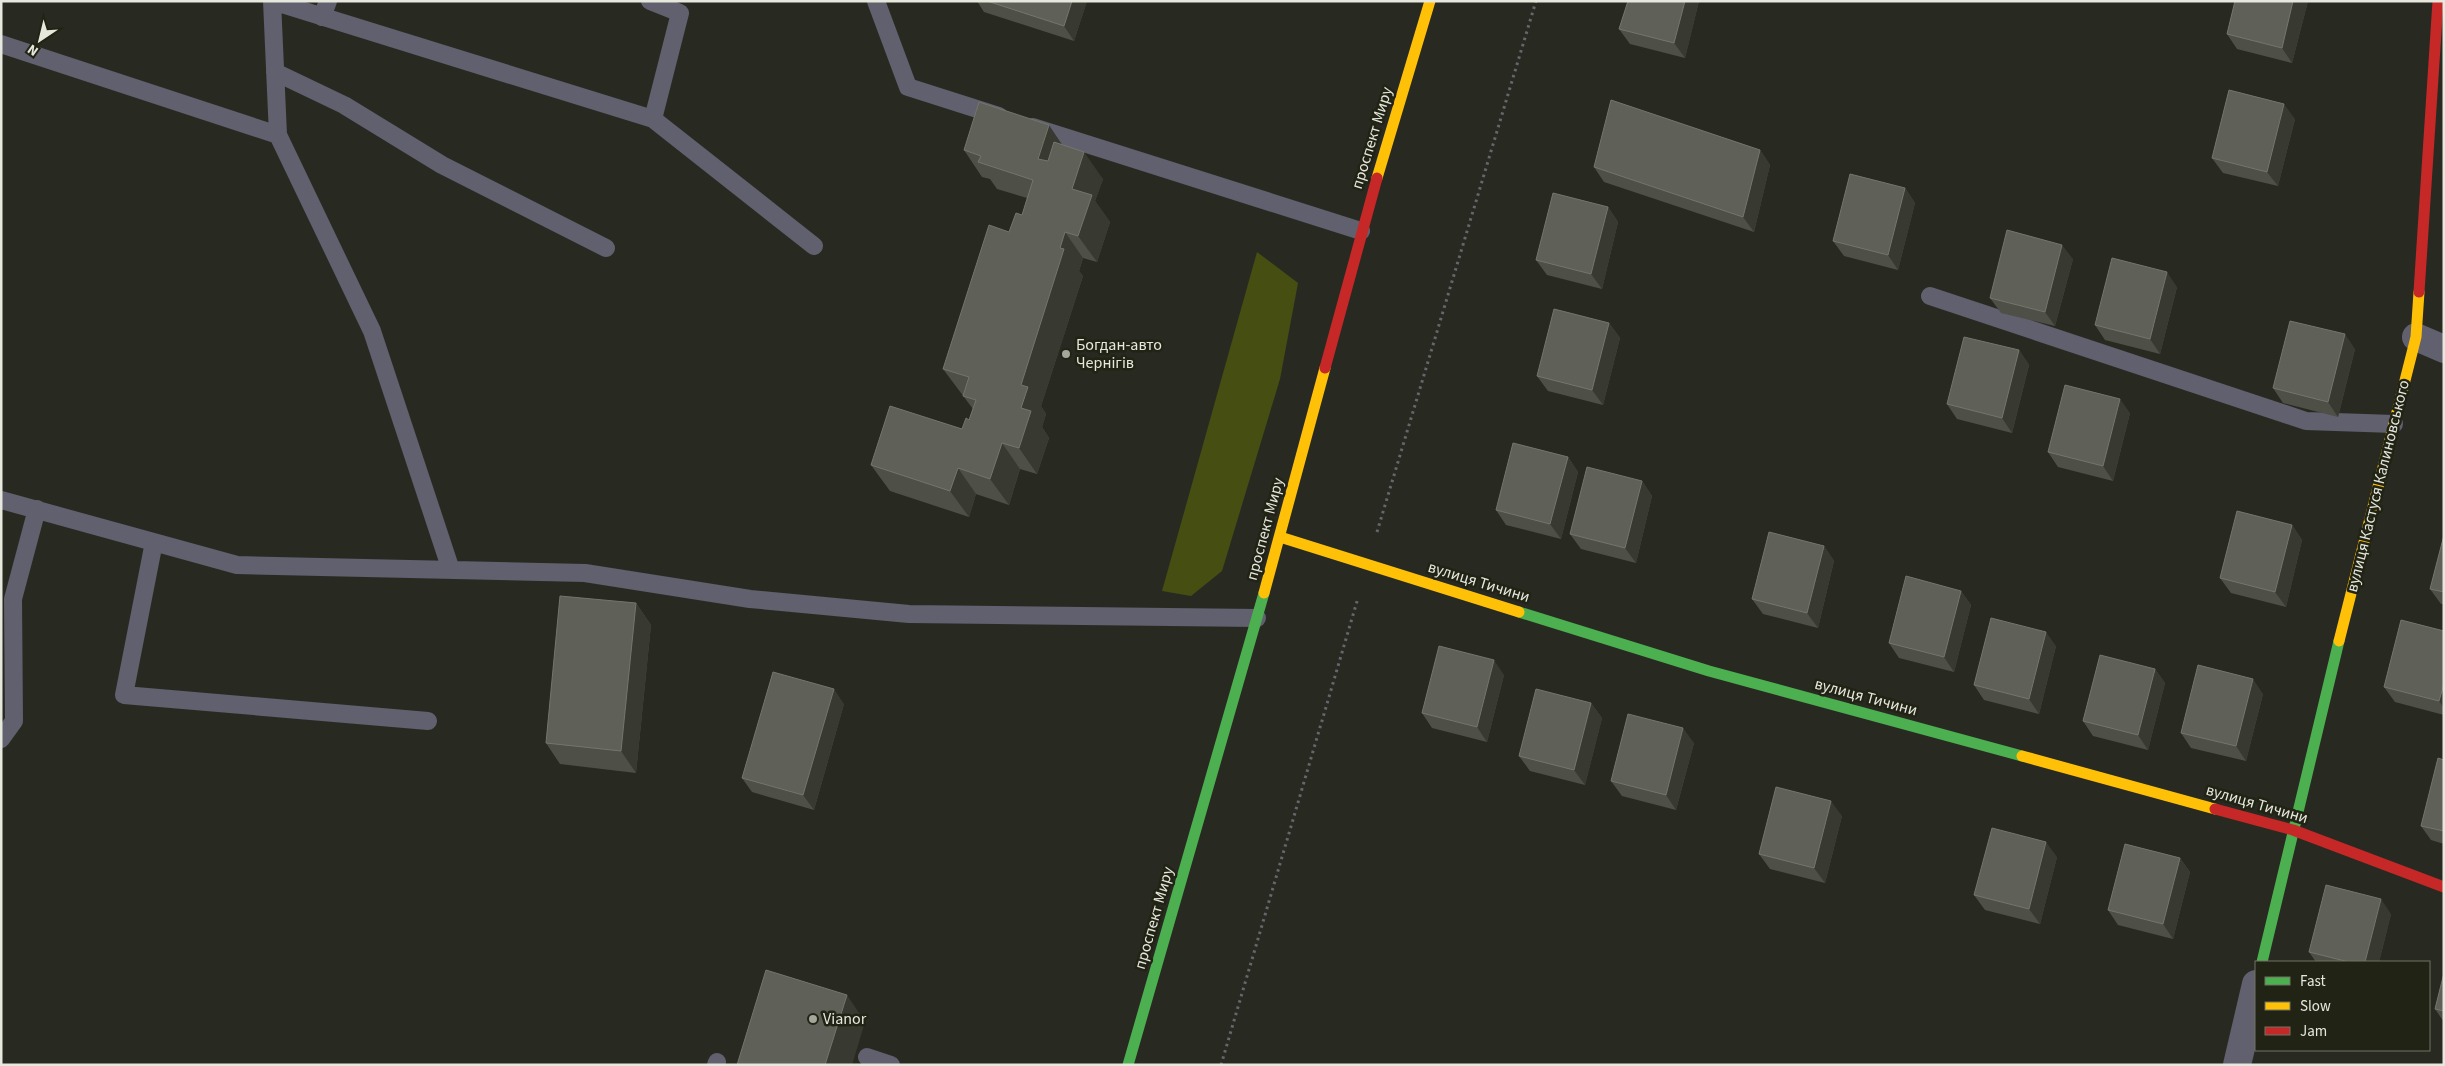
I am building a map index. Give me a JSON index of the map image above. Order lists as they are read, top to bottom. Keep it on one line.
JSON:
{"streets":{"street":["проспект Миру","вулиця Кастуся Калиновського","вулиця Тичини"]},"crossings":[["проспект Миру","вулиця Тичини"],["вулиця Кастуся Калиновського","вулиця Тичини"]],"places":["Богдан-авто Чернігів","Vianor"],"legend":["Fast","Slow","Jam"],"north":"bottom left"}
